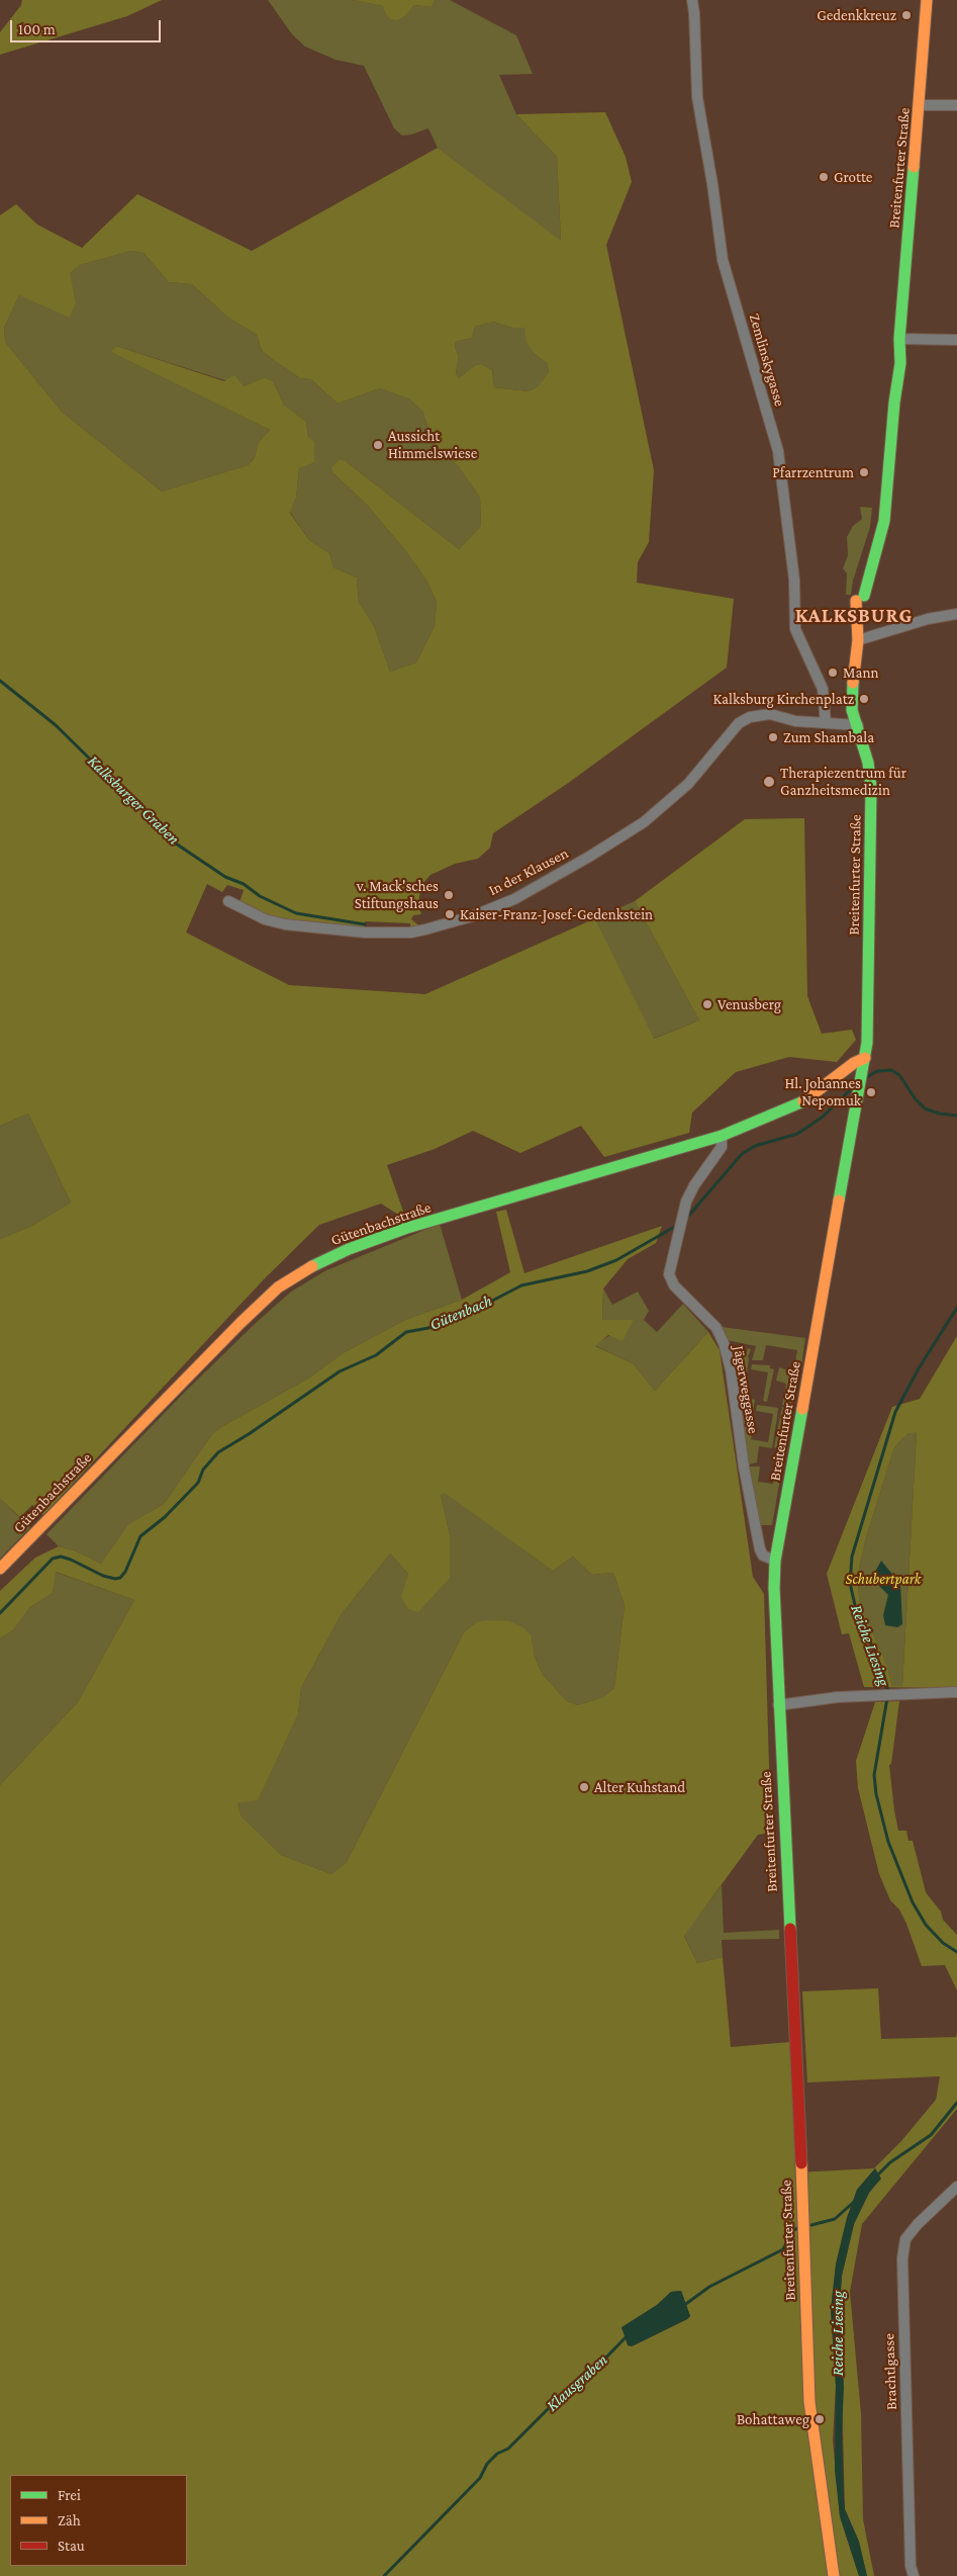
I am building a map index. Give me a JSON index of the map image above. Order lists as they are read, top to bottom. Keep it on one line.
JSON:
{"streets":{"main road":["Breitenfurter Straße","Gütenbachstraße"],"street":["Zemlinskygasse","In der Klausen","Jägerweggasse","Brachtlgasse"]},"crossings":[["Breitenfurter Straße","In der Klausen"],["Breitenfurter Straße","Gütenbachstraße"],["Breitenfurter Straße","Jägerweggasse"],["Zemlinskygasse","In der Klausen"],["Gütenbachstraße","Jägerweggasse"]],"districts":["KALKSBURG"],"water":["Kalksburger Graben","Gütenbach","Reiche Liesing","Klausgraben"],"parks":["Schubertpark"],"places":["Gedenkkreuz","Grotte","Aussicht Himmelswiese","Pfarrzentrum","Mann","Kalksburg Kirchenplatz","Zum Shambala","Therapiezentrum für Ganzheitsmedizin","v. Mack'sches Stiftungshaus","Kaiser-Franz-Josef-Gedenkstein","Venusberg","Hl. Johannes Nepomuk","Alter Kuhstand","Bohattaweg"],"legend":["Frei","Zäh","Stau"],"scale_bar":"100 m"}
